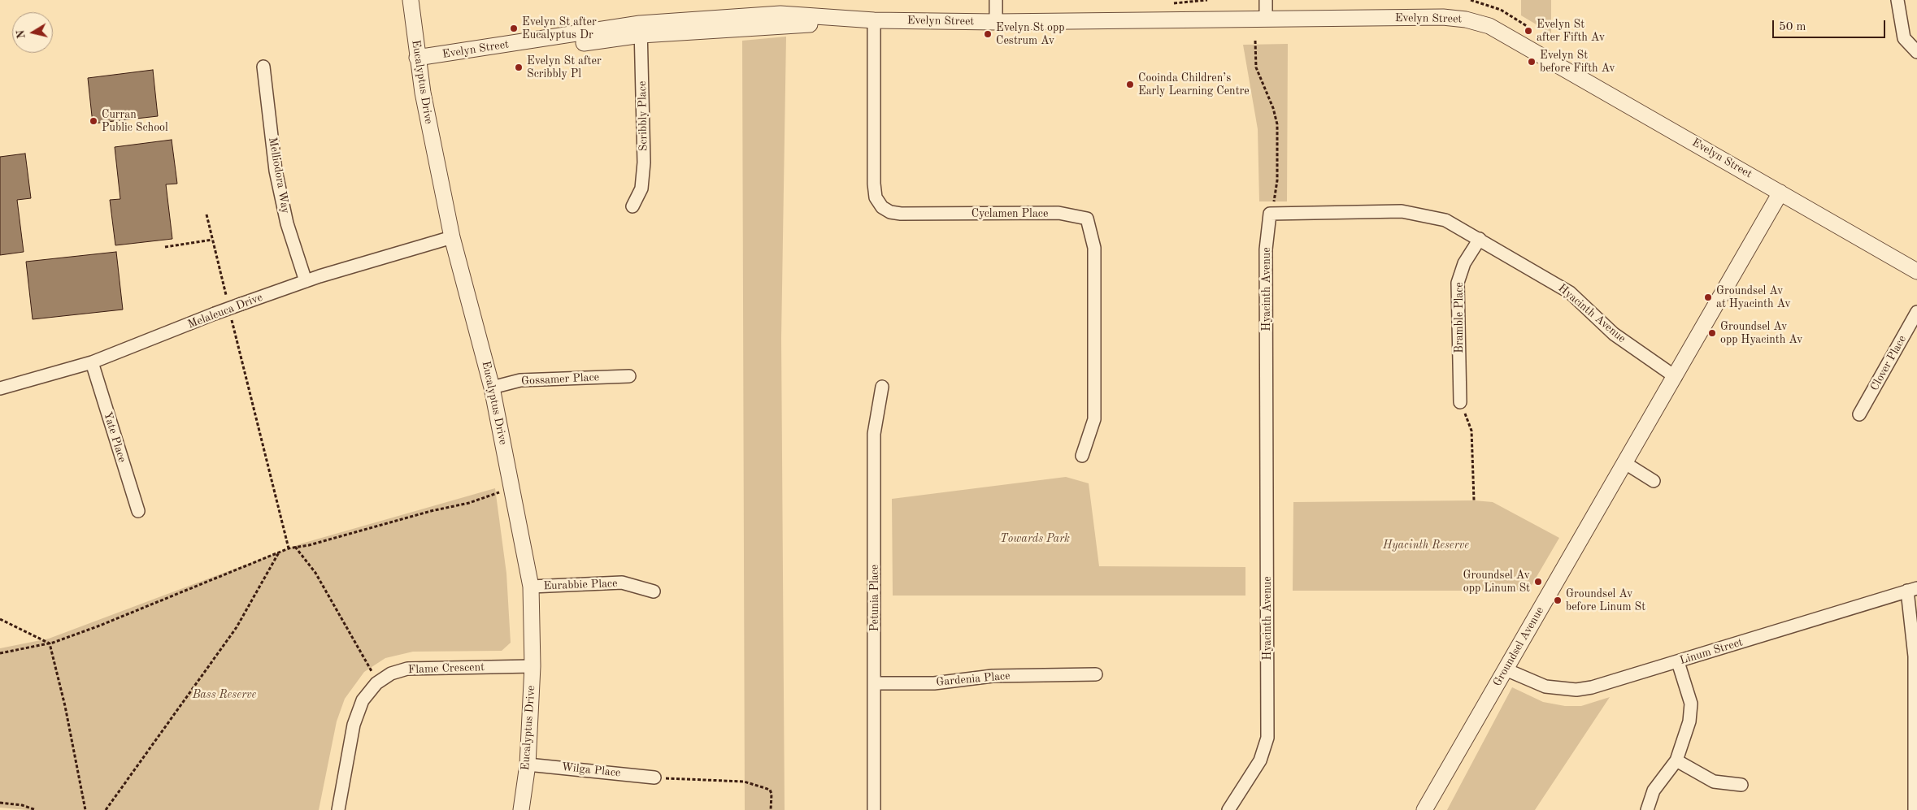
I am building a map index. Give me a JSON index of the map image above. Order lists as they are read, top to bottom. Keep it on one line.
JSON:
{"streets":{"street":["Evelyn Street","Eucalyptus Drive","Scribbly Place","Melliodora Way","Cyclamen Place","Hyacinth Avenue","Melaleuca Drive","Bramble Place","Clover Place","Gossamer Place","Yate Place","Eurabbie Place","Petunia Place","Groundsel Avenue","Linum Street","Flame Crescent","Gardenia Place","Wilga Place"]},"crossings":[["Evelyn Street","Eucalyptus Drive"],["Evelyn Street","Scribbly Place"],["Evelyn Street","Cyclamen Place"],["Evelyn Street","Groundsel Avenue"],["Eucalyptus Drive","Melaleuca Drive"],["Eucalyptus Drive","Gossamer Place"],["Eucalyptus Drive","Eurabbie Place"],["Eucalyptus Drive","Flame Crescent"],["Eucalyptus Drive","Wilga Place"],["Melliodora Way","Melaleuca Drive"],["Hyacinth Avenue","Bramble Place"],["Hyacinth Avenue","Groundsel Avenue"],["Melaleuca Drive","Yate Place"],["Petunia Place","Gardenia Place"],["Groundsel Avenue","Linum Street"]],"parks":["Towards Park","Hyacinth Reserve","Bass Reserve"],"places":["Evelyn St after Eucalyptus Dr","Evelyn St after Fifth Av","Evelyn St opp Cestrum Av","Evelyn St before Fifth Av","Evelyn St after Scribbly Pl","Cooinda Children’s Early Learning Centre","Curran Public School","Groundsel Av at Hyacinth Av","Groundsel Av opp Hyacinth Av","Groundsel Av opp Linum St","Groundsel Av before Linum St"],"scale_bar":"50 m","north":"left"}
